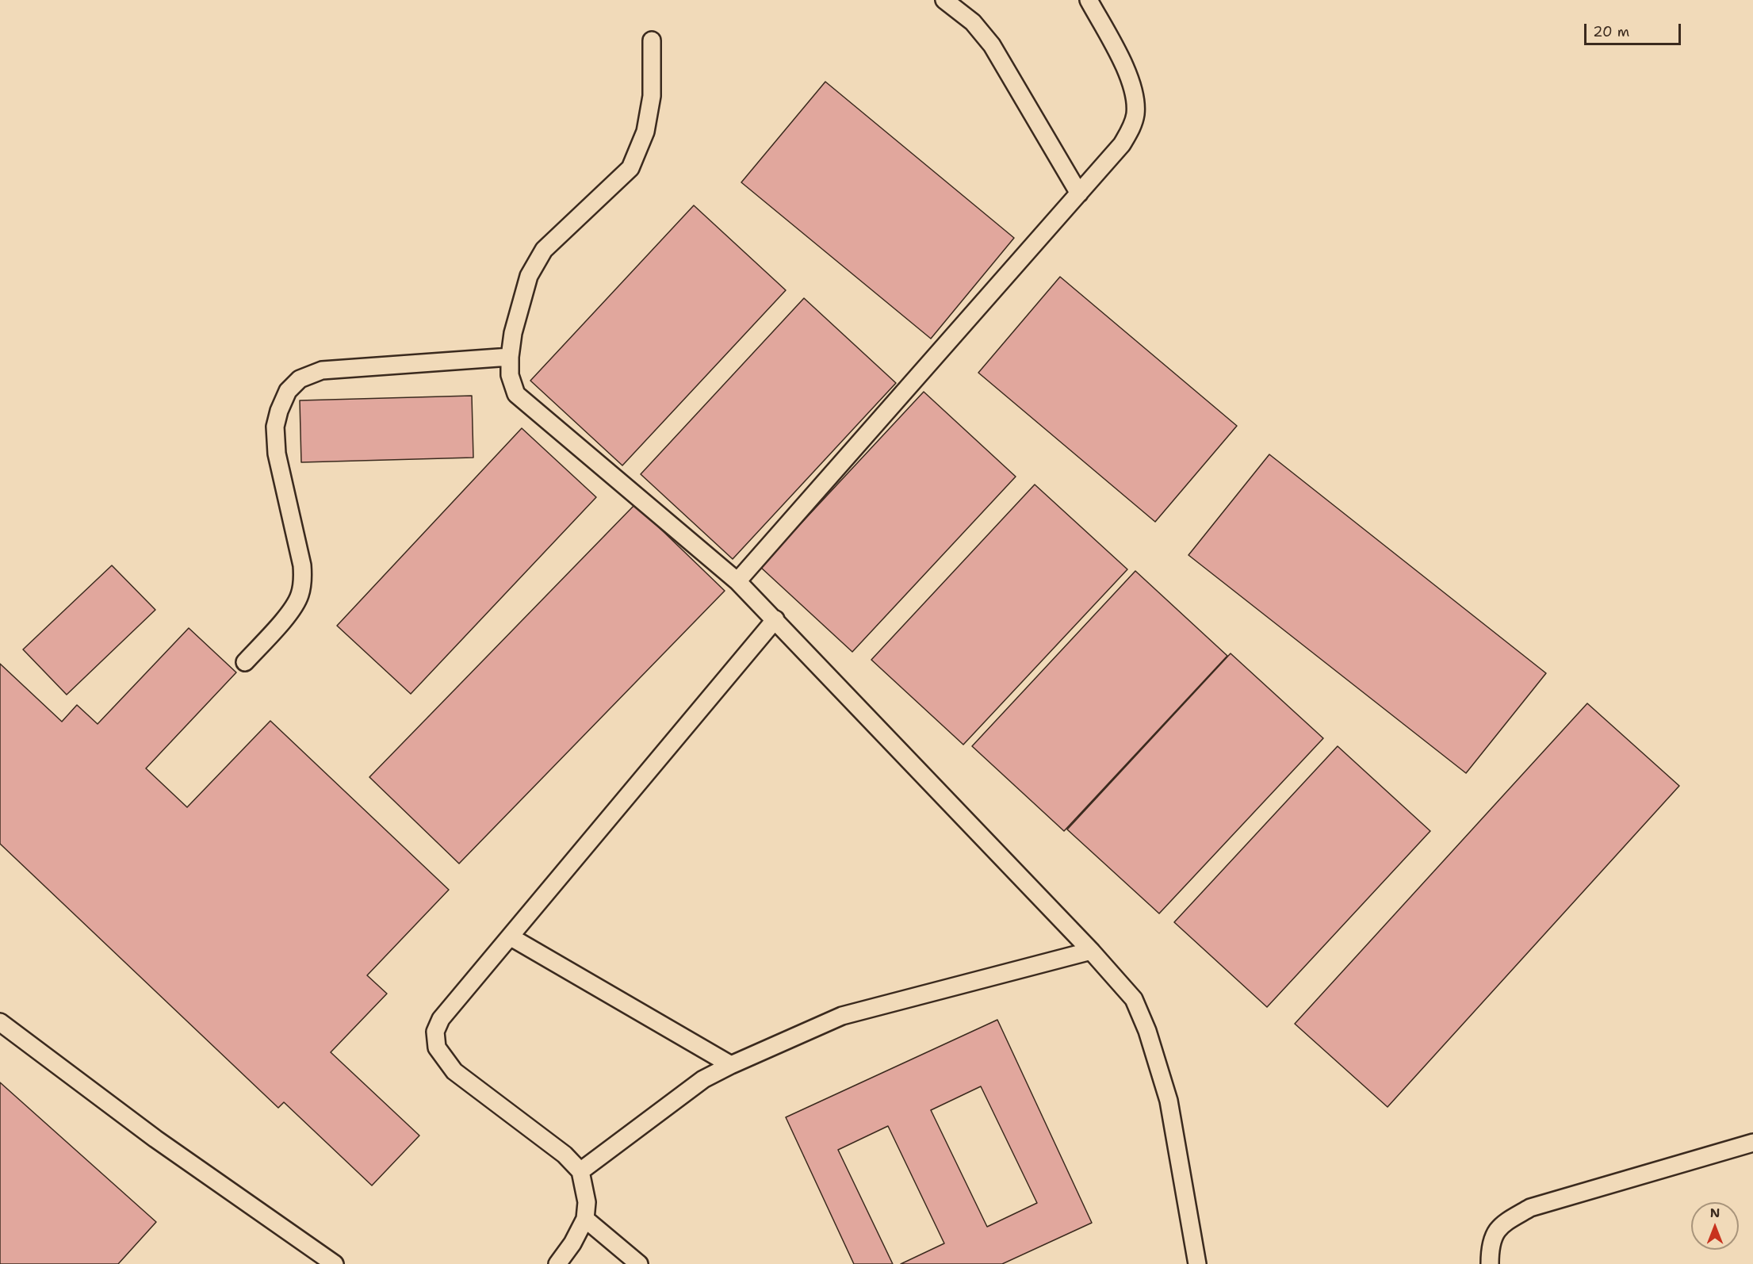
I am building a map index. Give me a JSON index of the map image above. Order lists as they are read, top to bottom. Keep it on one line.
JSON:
{"scale_bar":"20 m","north":"top"}
